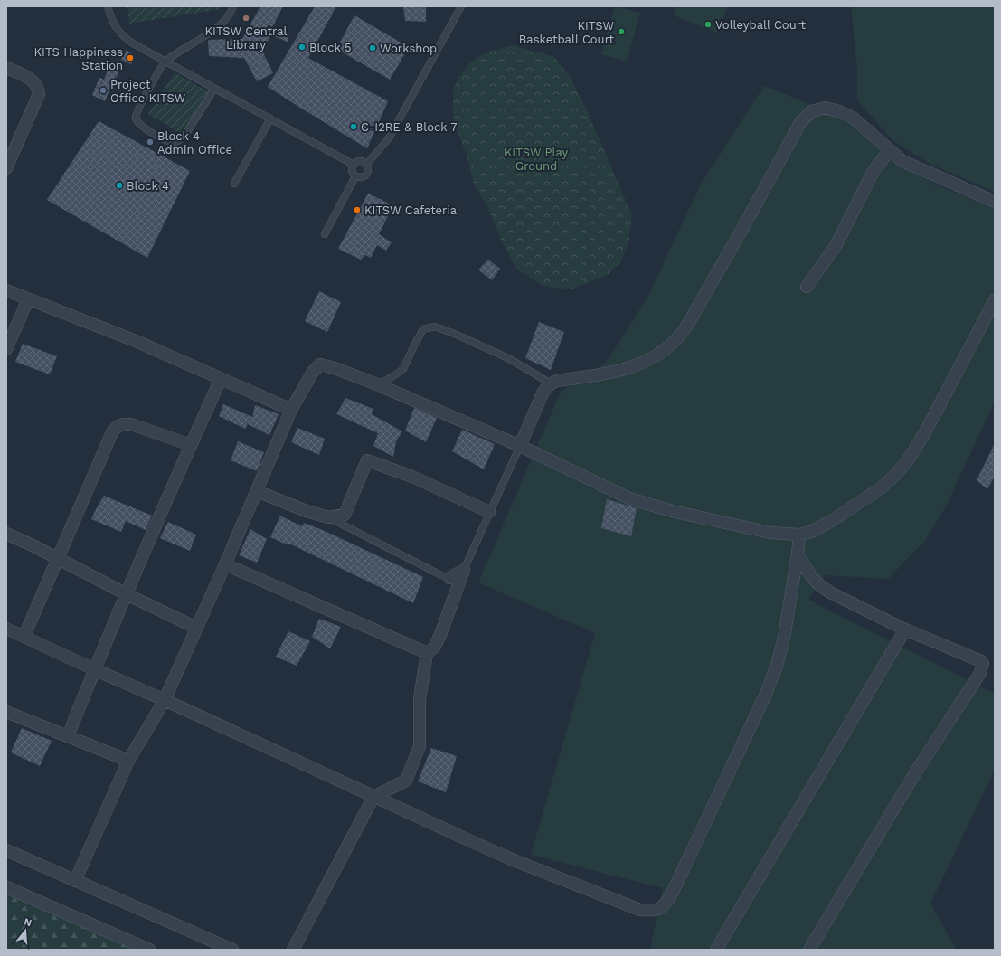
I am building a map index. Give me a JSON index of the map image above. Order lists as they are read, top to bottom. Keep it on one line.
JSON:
{"parks":["KITSW Play Ground"],"places":["KITSW Central Library","Volleyball Court","KITSW Basketball Court","Block 5","Workshop","KITS Happiness Station","Project Office KITSW","C-I2RE & Block 7","Block 4 Admin Office","Block 4","KITSW Cafeteria"],"north":"top"}
